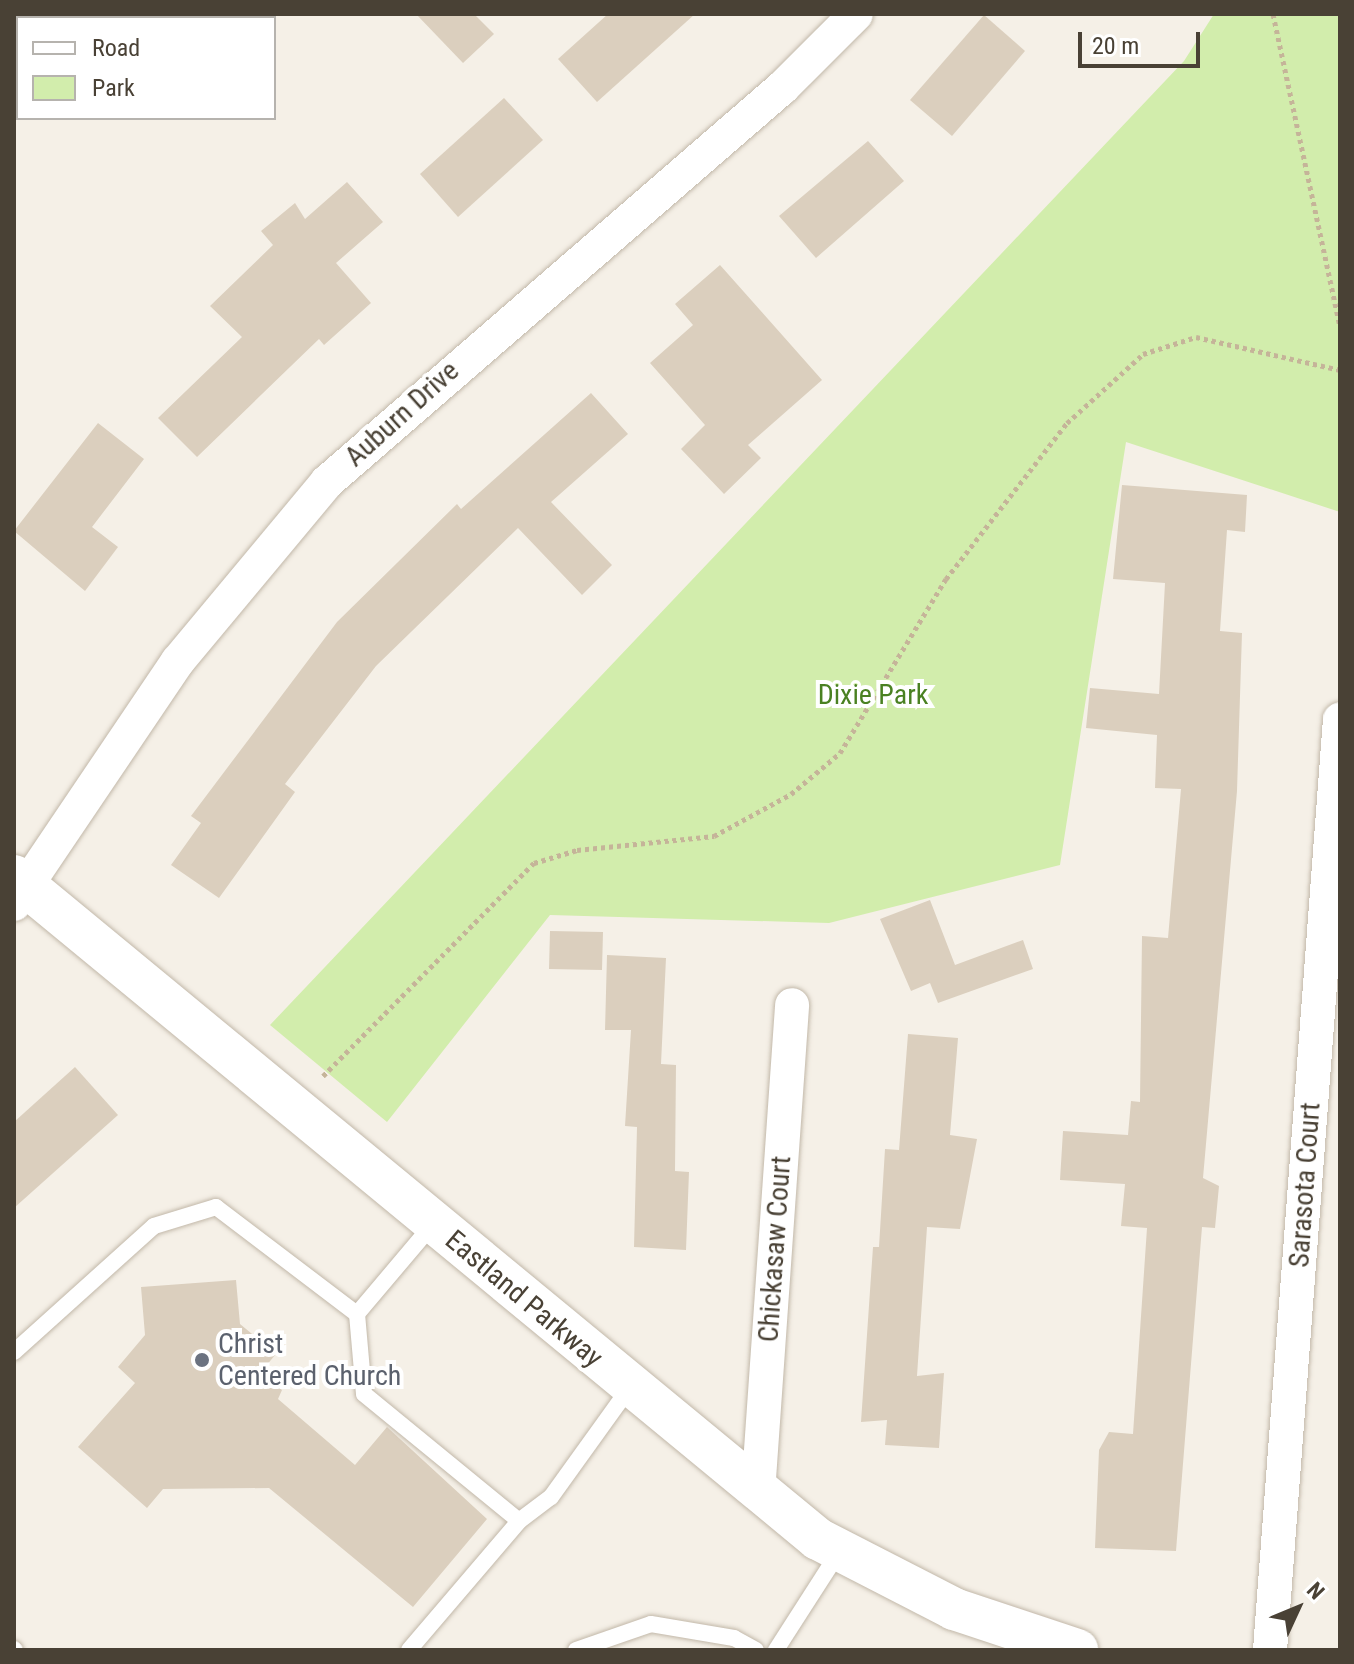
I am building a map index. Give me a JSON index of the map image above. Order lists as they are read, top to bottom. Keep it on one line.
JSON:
{"streets":{"street":["Auburn Drive","Sarasota Court","Chickasaw Court","Eastland Parkway"]},"crossings":[["Auburn Drive","Eastland Parkway"],["Chickasaw Court","Eastland Parkway"]],"parks":["Dixie Park"],"places":["Christ Centered Church"],"legend":["Road","Park"],"scale_bar":"20 m","north":"top right"}
